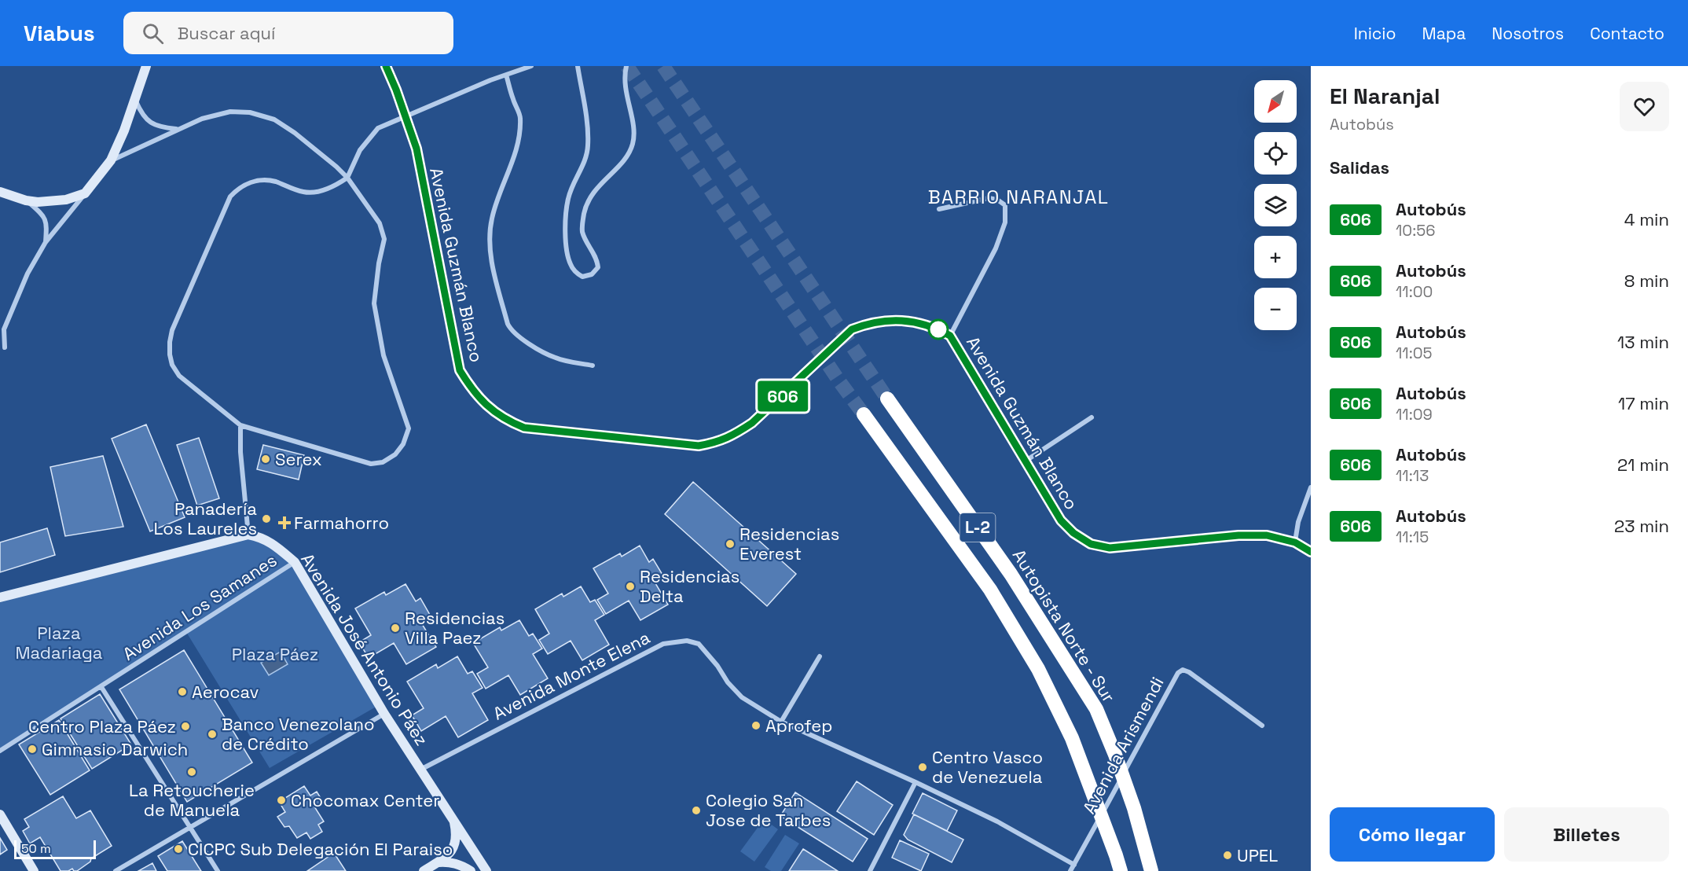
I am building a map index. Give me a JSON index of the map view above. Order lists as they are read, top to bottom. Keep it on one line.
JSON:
{"streets":{"highway":["L-2","Autopista Norte - Sur"],"street":["Avenida Guzmán Blanco","Avenida Los Samanes","Avenida José Antonio Páez","Avenida Monte Elena","Avenida Arismendi"]},"crossings":[["Avenida Los Samanes","Avenida José Antonio Páez"],["Avenida José Antonio Páez","Avenida Monte Elena"],["Avenida Monte Elena","Avenida Arismendi"]],"districts":["BARRIO NARANJAL"],"parks":["Plaza Madariaga","Plaza Páez"],"places":{"other":["Serex","Panadería Los Laureles","Residencias Everest","Residencias Delta","Residencias Villa Paez","Aerocav","Aprofep","Centro Plaza Páez","Banco Venezolano de Crédito","Gimnasio Darwich","Centro Vasco de Venezuela","La Retoucherie de Manuela","Chocomax Center","Colegio San Jose de Tarbes","CICPC Sub Delegación El Paraiso","UPEL"],"health":["Farmahorro"]},"lines":["bus line 606"],"scale_bar":"50 m","north":"bottom left","page":{"header":"Viabus","search":"Buscar aquí","nav":["Inicio","Mapa","Nosotros","Contacto"],"on_map":"606","heading":[["El Naranjal","Autobús"],"Salidas"],"map_buttons":["+","−"],"list":[{"mark":"606","name":"Autobús","note":"10:56","value":"4 min"},{"mark":"606","name":"Autobús","note":"11:00","value":"8 min"},{"mark":"606","name":"Autobús","note":"11:05","value":"13 min"},{"mark":"606","name":"Autobús","note":"11:09","value":"17 min"},{"mark":"606","name":"Autobús","note":"11:13","value":"21 min"},{"mark":"606","name":"Autobús","note":"11:15","value":"23 min"}],"buttons":["Cómo llegar","Billetes"],"scale":"50 m"}}
